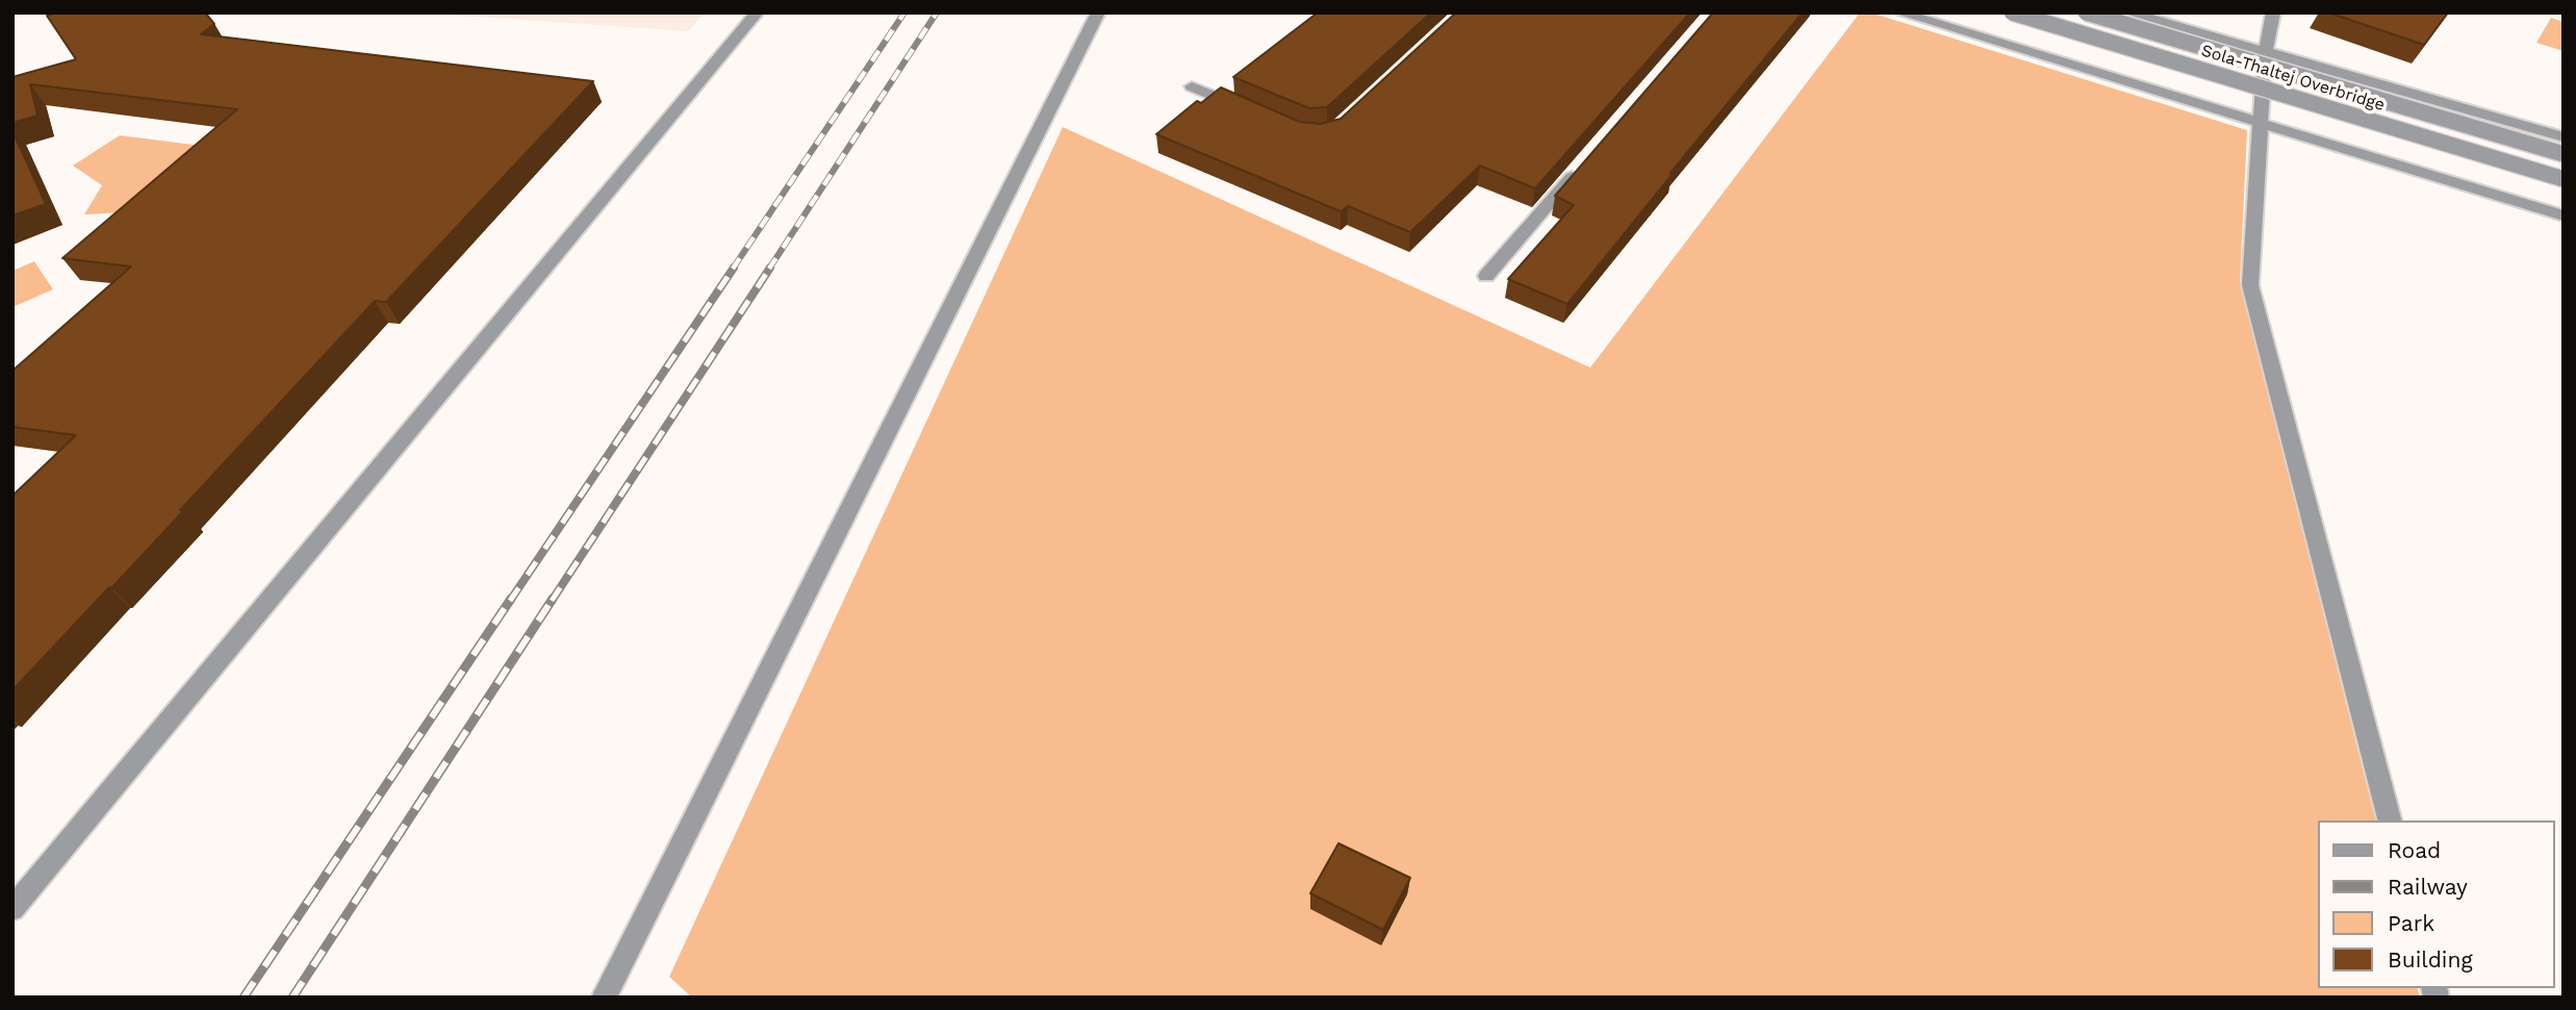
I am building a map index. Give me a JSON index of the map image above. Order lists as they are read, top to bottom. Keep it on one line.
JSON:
{"streets":{"street":["Sola-Thaltej Overbridge"]},"legend":["Road","Railway","Park","Building"]}
